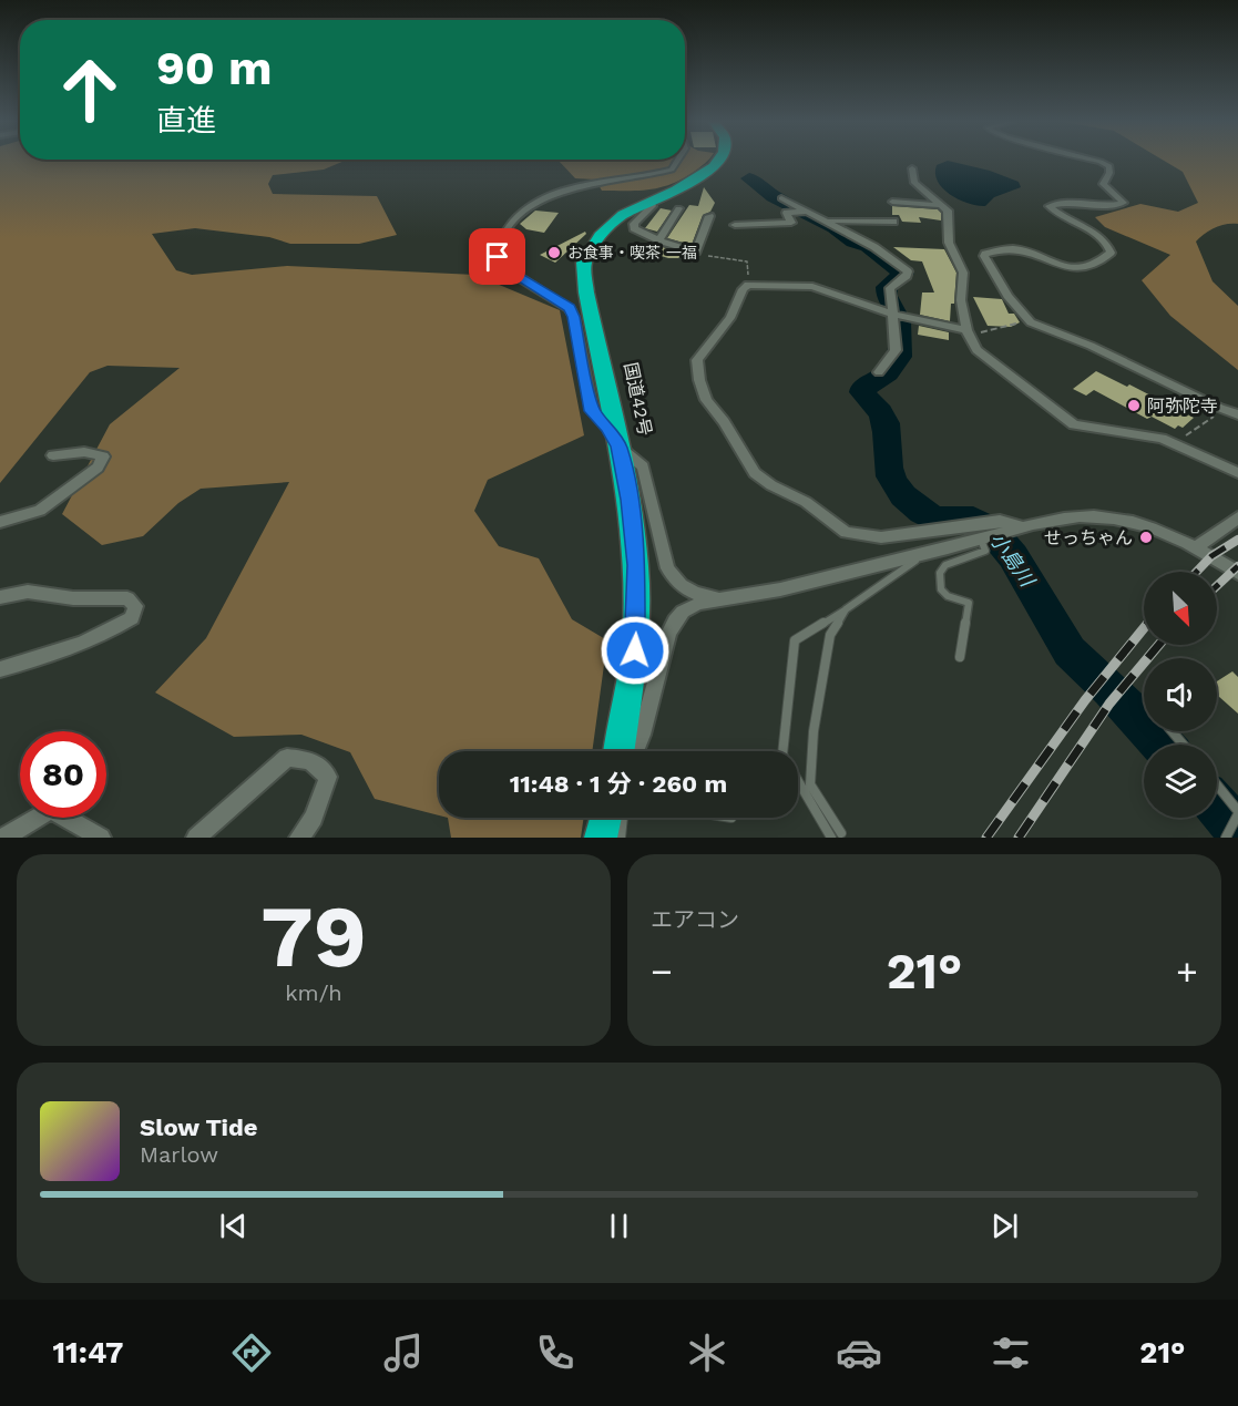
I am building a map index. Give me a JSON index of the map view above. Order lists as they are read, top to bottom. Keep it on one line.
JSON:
{"streets":{"highway":["国道42号"]},"water":["小島川"],"places":["お食事・喫茶 一福","阿弥陀寺","せっちゃん"],"north":"bottom right","page":{"turn":["90 m","直進"],"limit":"80","trip":"11:48 · 1 分 · 260 m","tile":[["79","km/h"],"エアコン"],"heat":["−","21°","+"],"song":["Slow Tide","Marlow"],"tabs":["11:47","21°"]}}
